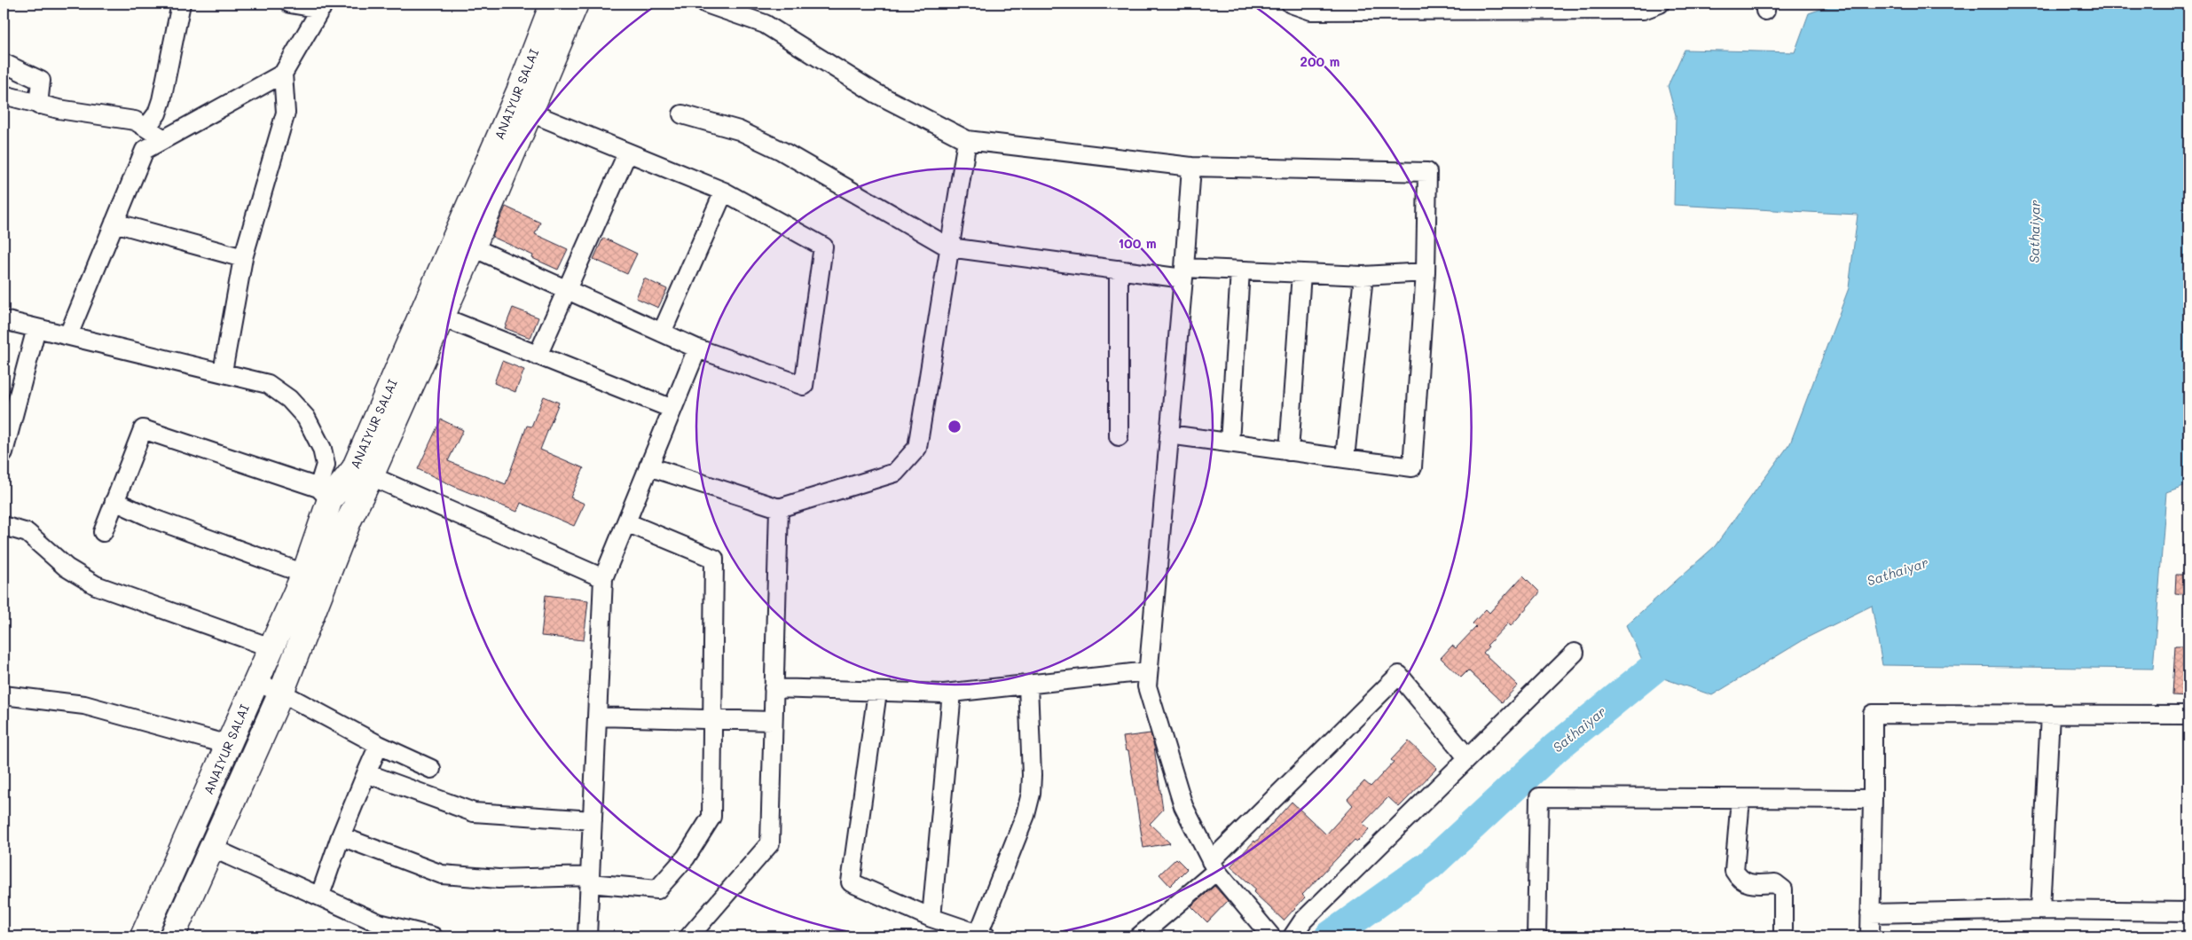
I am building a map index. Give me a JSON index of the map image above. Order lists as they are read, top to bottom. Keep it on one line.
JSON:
{"streets":{"main road":["ANAIYUR SALAI"]},"water":["Sathaiyar"],"rings":["200 m","100 m"]}
